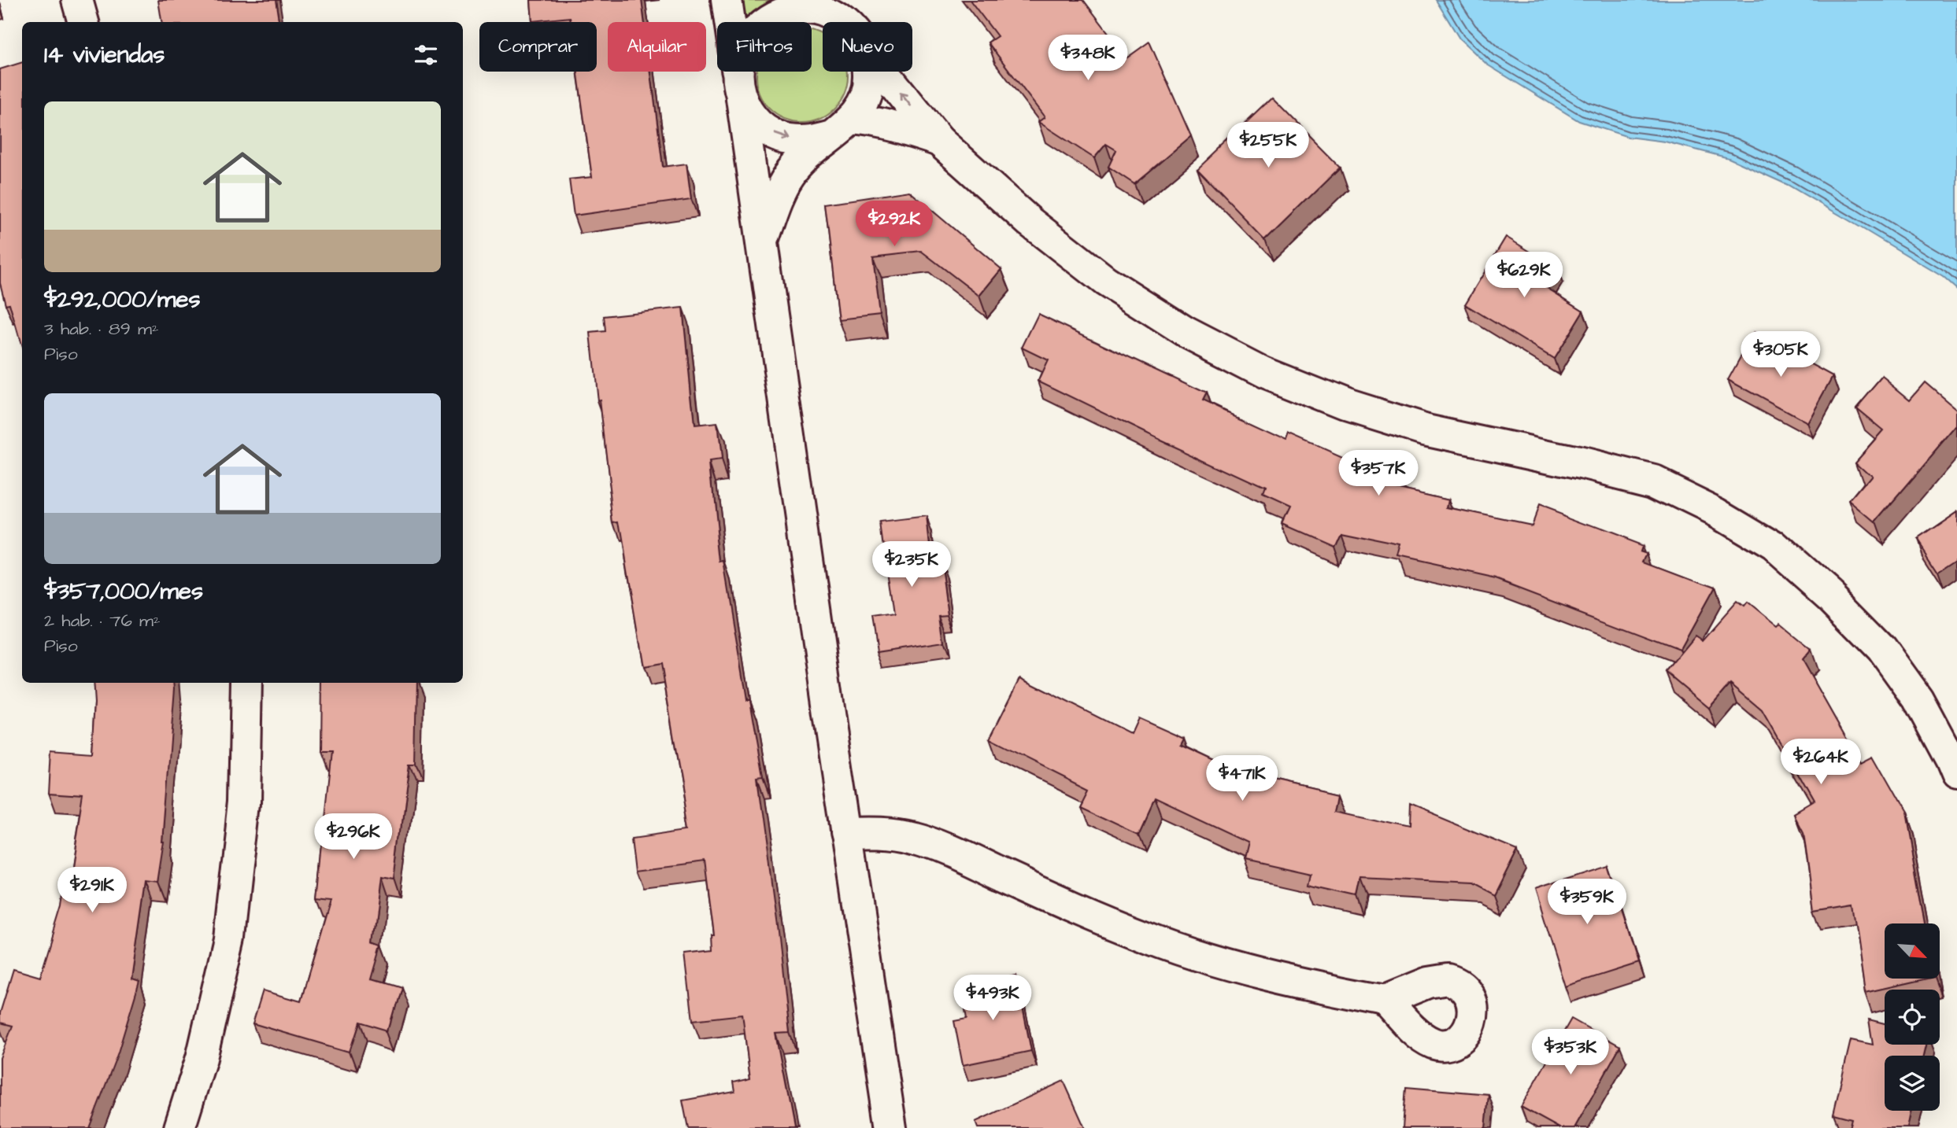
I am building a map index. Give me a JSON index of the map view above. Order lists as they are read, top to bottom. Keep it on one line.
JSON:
{"north":"bottom right","page":{"chip":["Comprar","Alquilar","Filtros","Nuevo"],"heading":"14 viviendas","price":["$348K","$255K","$292K","$629K","$305K","$357K","$235K","$264K","$471K","$296K","$291K","$359K","$493K","$353K"],"list":[{"name":"$292,000/mes","note":"3 hab. · 89 m² · Piso"},{"name":"$357,000/mes","note":"2 hab. · 76 m² · Piso"}]}}
